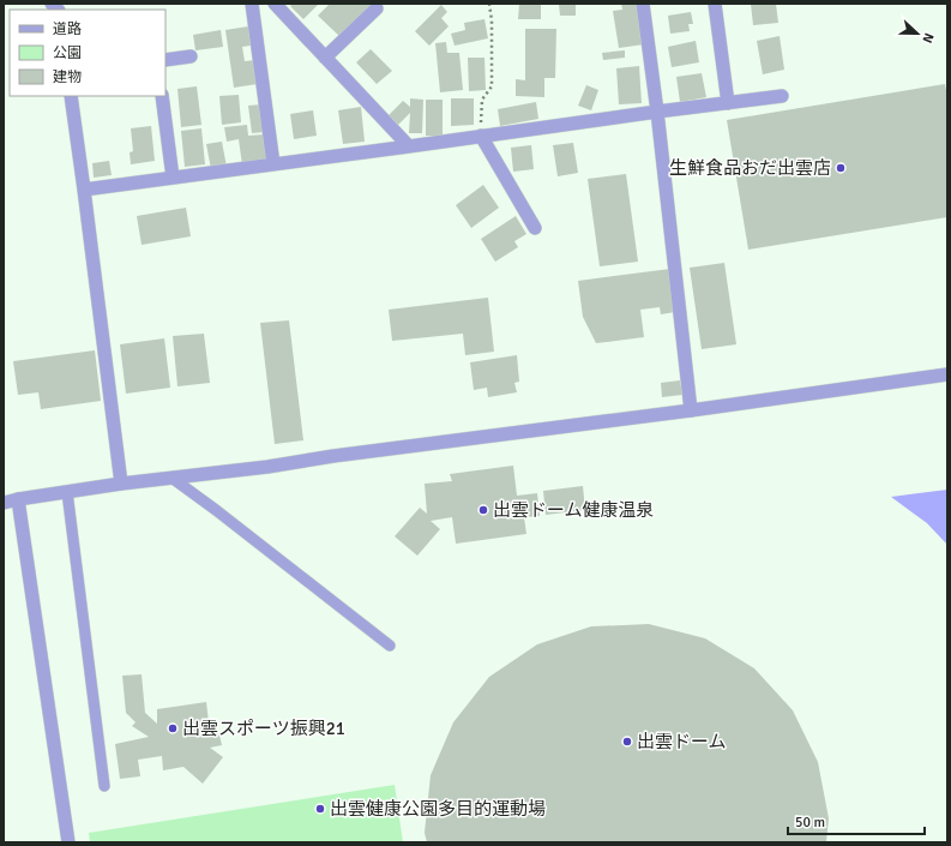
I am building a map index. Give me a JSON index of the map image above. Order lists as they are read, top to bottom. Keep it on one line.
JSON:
{"places":["生鮮食品おだ出雲店","出雲ドーム健康温泉","出雲スポーツ振興21","出雲ドーム","出雲健康公園多目的運動場"],"legend":["道路","公園","建物"],"scale_bar":"50 m","north":"right"}
